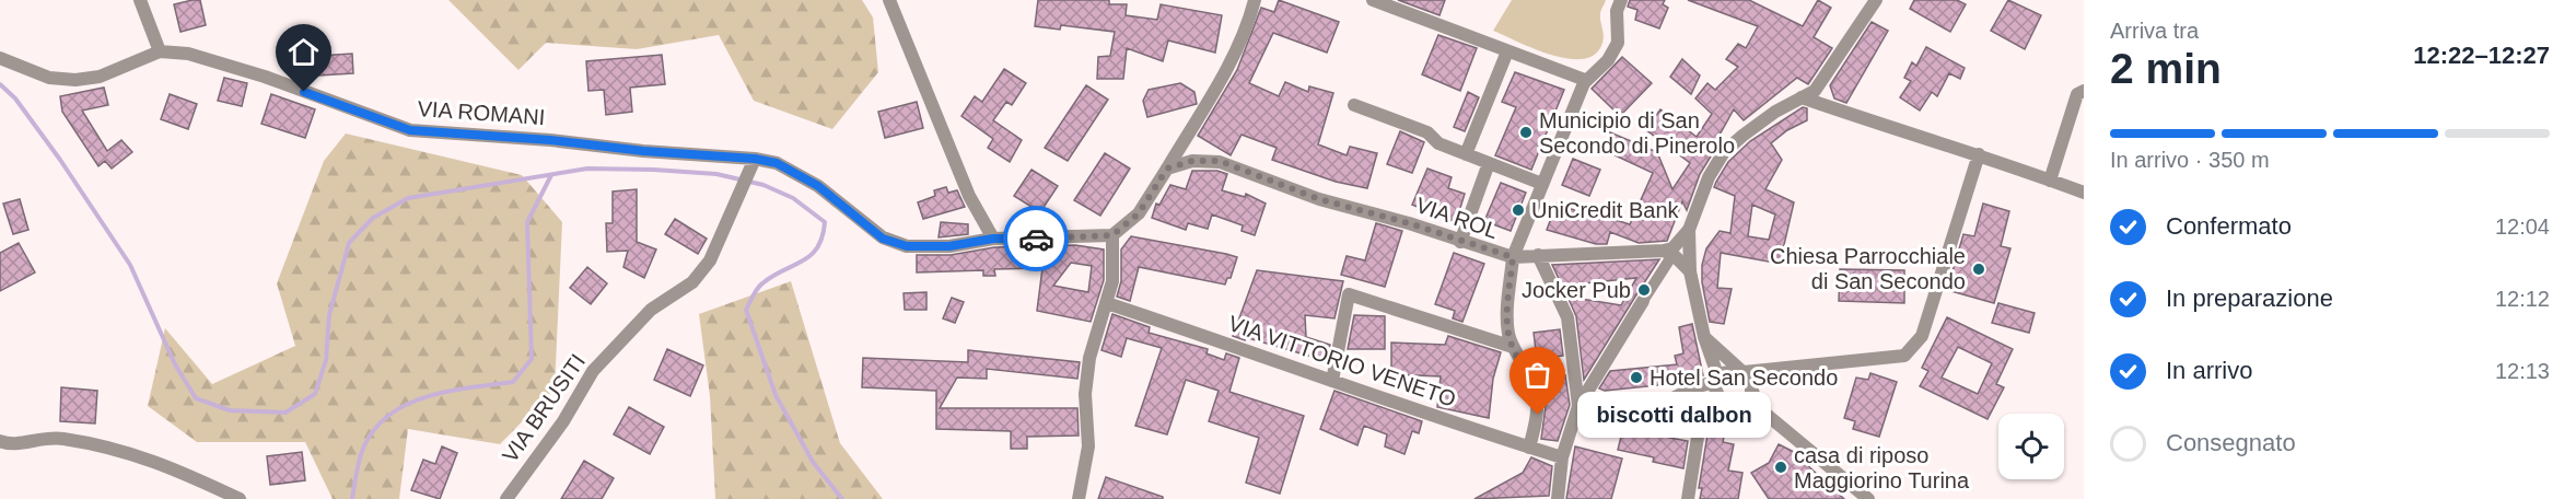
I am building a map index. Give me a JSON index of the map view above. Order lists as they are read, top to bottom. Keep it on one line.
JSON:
{"streets":{"street":["VIA ROMANI","VIA ROL","VIA VITTORIO VENETO","VIA BRUSITI"]},"crossings":[["VIA ROMANI","VIA BRUSITI"]],"places":["Municipio di San Secondo di Pinerolo","UniCredit Bank","Chiesa Parrocchiale di San Secondo","Jocker Pub","Hotel San Secondo","biscotti dalbon","casa di riposo Maggiorino Turina"],"page":{"heading":["2 min","Arriva tra","12:22–12:27"],"bar":"In arrivo · 350 m","list":[["Confermato","12:04"],["In preparazione","12:12"],["In arrivo","12:13"],"Consegnato"],"bubble":"biscotti dalbon"}}
